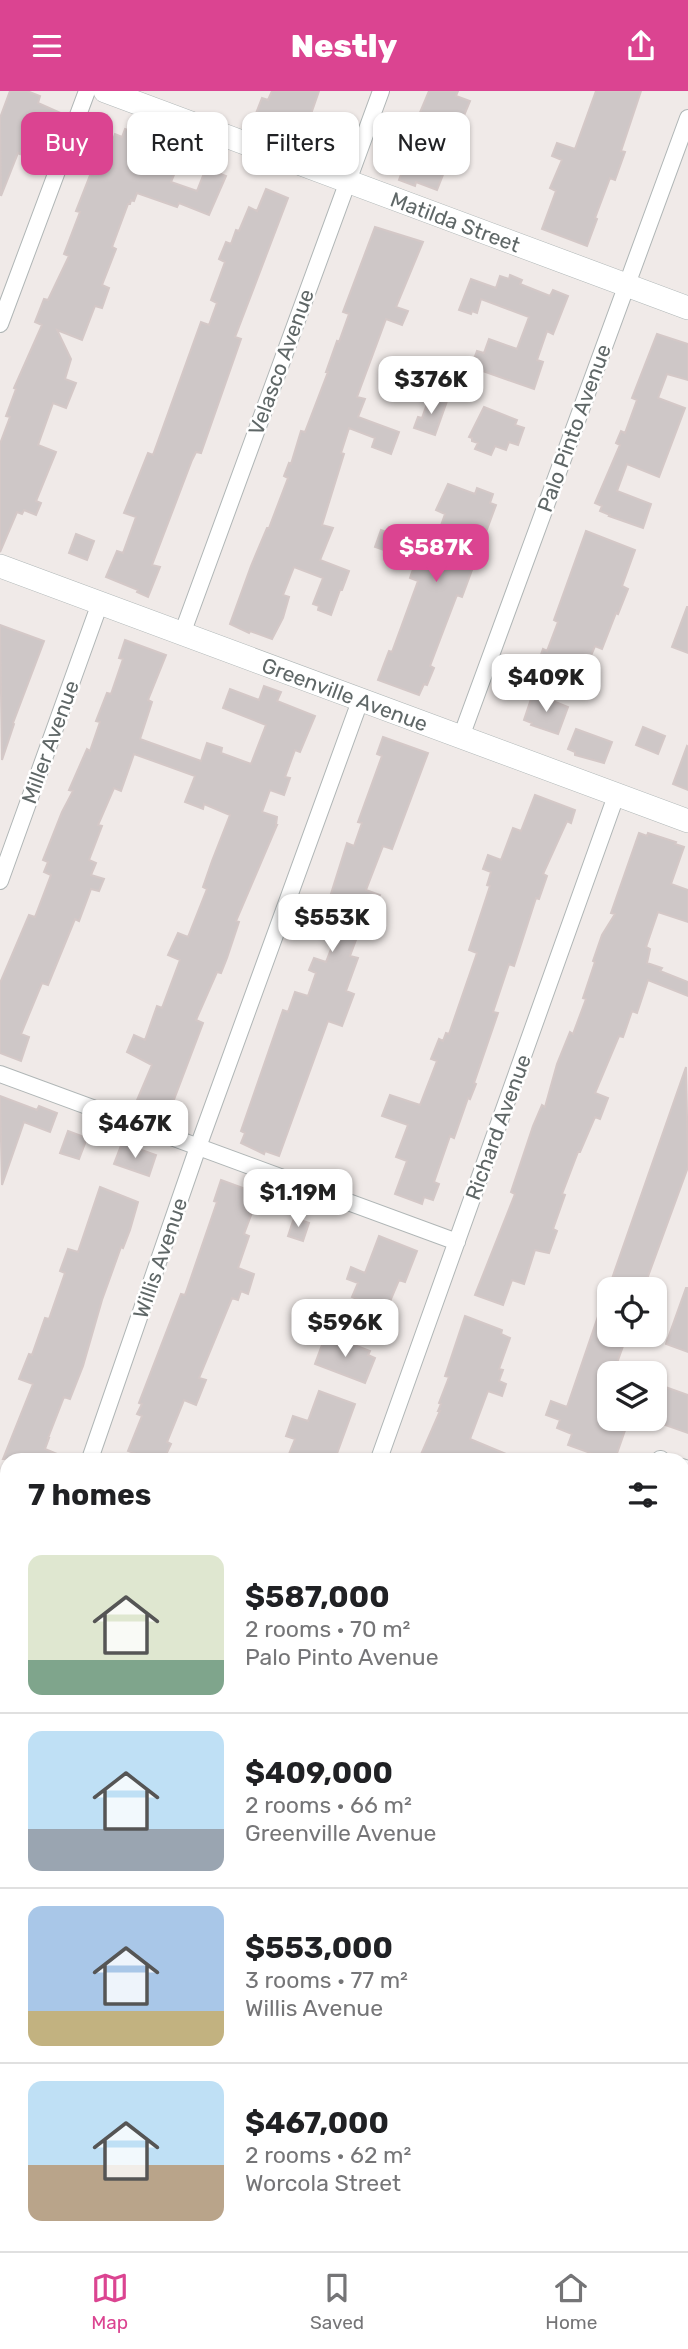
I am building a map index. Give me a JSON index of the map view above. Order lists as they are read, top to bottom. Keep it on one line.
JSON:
{"streets":{"main road":["Matilda Street","Greenville Avenue"],"street":["Velasco Avenue","Palo Pinto Avenue","Miller Avenue","Richard Avenue","Willis Avenue"]},"crossings":[["Matilda Street","Velasco Avenue"],["Matilda Street","Palo Pinto Avenue"],["Velasco Avenue","Greenville Avenue"],["Palo Pinto Avenue","Greenville Avenue"],["Greenville Avenue","Miller Avenue"],["Greenville Avenue","Richard Avenue"],["Greenville Avenue","Willis Avenue"]],"page":{"header":"Nestly","chip":["Buy","Rent","Filters","New"],"price":["$376K","$587K","$409K","$553K","$467K","$1.19M","$596K"],"heading":"7 homes","list":[{"name":"$587,000","note":"2 rooms · 70 m² · Palo Pinto Avenue"},{"name":"$409,000","note":"2 rooms · 66 m² · Greenville Avenue"},{"name":"$553,000","note":"3 rooms · 77 m² · Willis Avenue"},{"name":"$467,000","note":"2 rooms · 62 m² · Worcola Street"}],"tabs":["Map","Saved","Home"]}}
